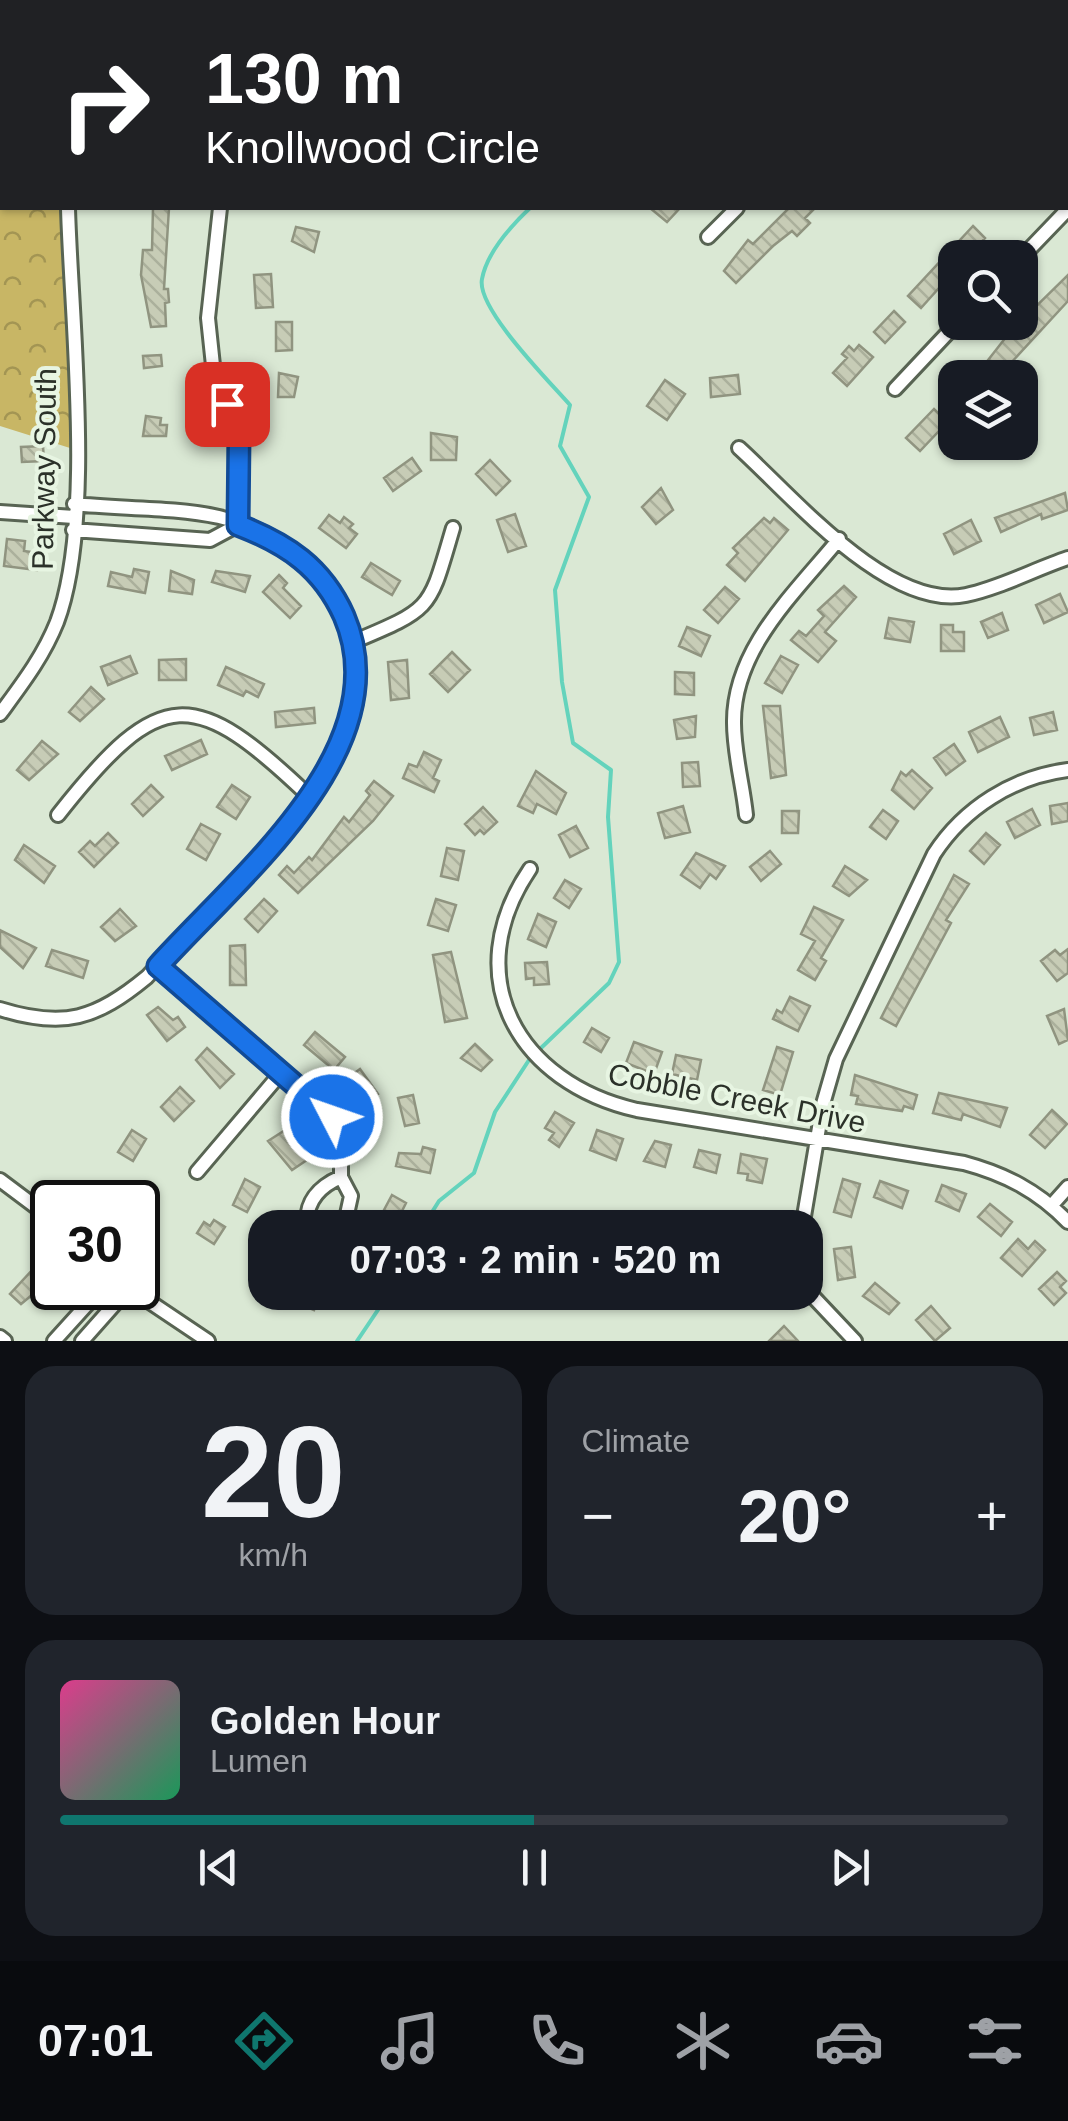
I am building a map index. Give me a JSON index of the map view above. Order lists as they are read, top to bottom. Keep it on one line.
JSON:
{"streets":{"street":["Parkway South","Cobble Creek Drive"]},"page":{"turn":["130 m","Knollwood Circle"],"limit":"30","trip":"07:03 · 2 min · 520 m","tile":[["20","km/h"],"Climate"],"heat":["−","20°","+"],"song":["Golden Hour","Lumen"],"tabs":"07:01"}}
